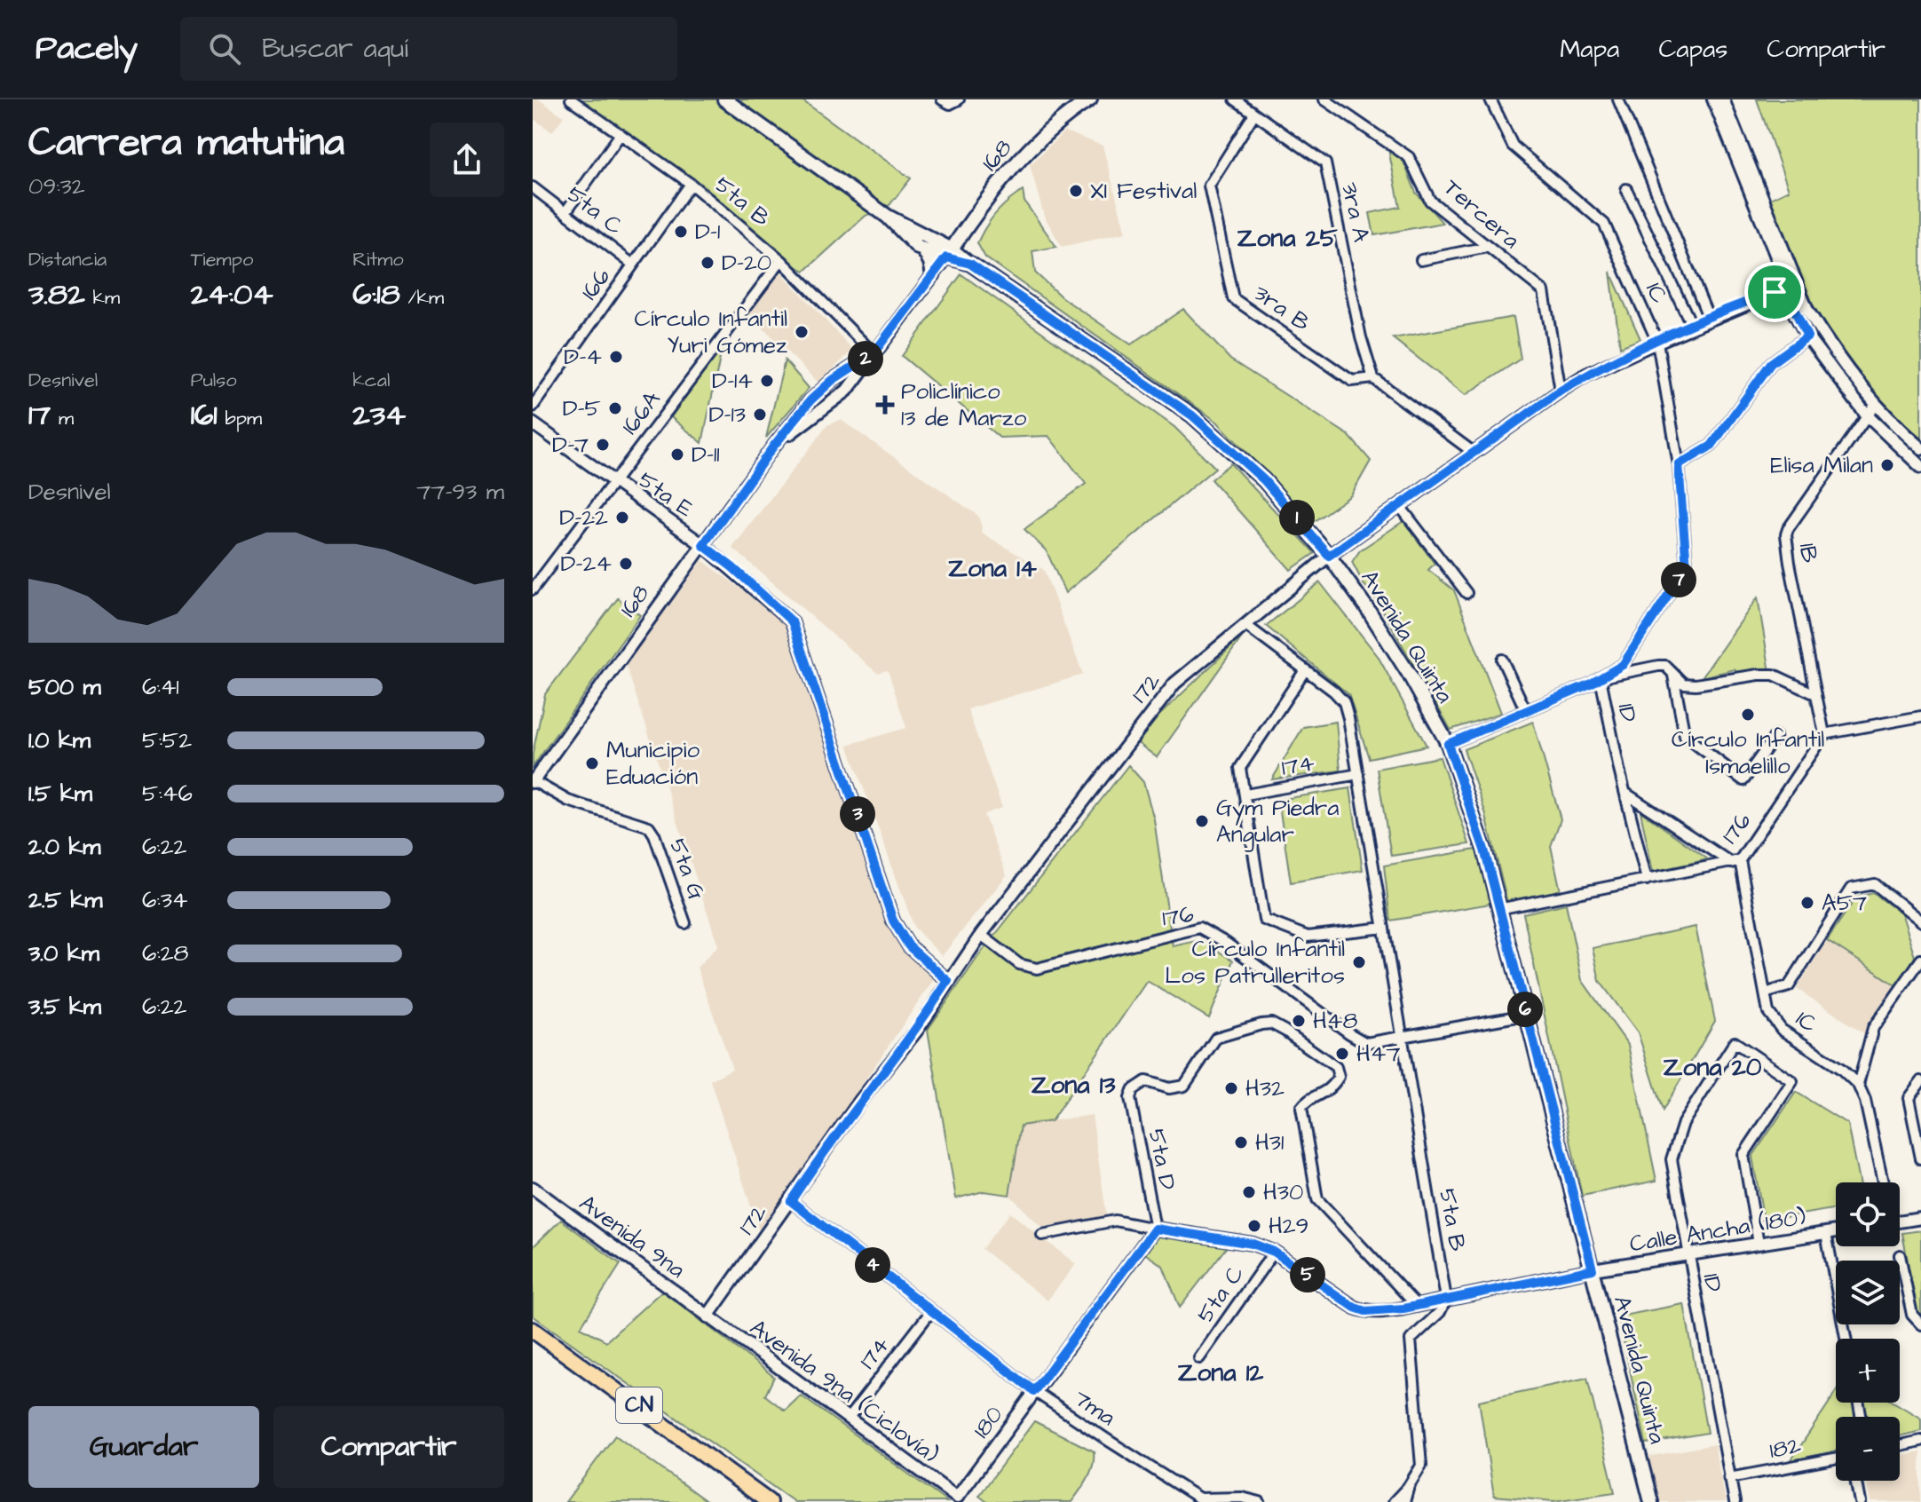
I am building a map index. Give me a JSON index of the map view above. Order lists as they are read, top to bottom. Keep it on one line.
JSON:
{"streets":{"highway":["CN"],"main road":["168","Avenida Quinta"],"street":["5ta B","5ta C","3ra A","Tercera","166","1C","3ra B","166A","5ta E","1B","172","1D","174","176","5ta G","5ta D","Calle Ancha (180)","Avenida 9na","Avenida 9na (Ciclovía)","7ma","180","182"]},"crossings":[["168","5ta B"],["168","5ta E"],["168","Avenida Quinta"],["168","5ta G"],["5ta B","166"],["5ta B","166A"],["5ta B","172"],["5ta B","174"],["5ta B","176"],["5ta C","166"],["3ra A","3ra B"],["Tercera","172"],["1C","172"],["1C","1D"],["1C","176"],["3ra B","172"],["166A","5ta E"],["5ta E","172"],["1B","176"],["Avenida Quinta","172"],["Avenida Quinta","176"],["Avenida Quinta","Calle Ancha (180)"],["172","176"],["172","Avenida 9na"],["172","Avenida 9na (Ciclovía)"],["172","7ma"],["1D","176"],["1D","Calle Ancha (180)"],["1D","182"],["174","Avenida 9na (Ciclovía)"],["174","7ma"],["5ta D","180"],["Avenida 9na","Avenida 9na (Ciclovía)"],["Avenida 9na (Ciclovía)","180"],["7ma","180"]],"districts":["Zona 25","Zona 14","Zona 20","Zona 13","Zona 12"],"places":{"other":["XI Festival","D-1","D-20","Círculo Infantil Yuri Gómez","D-4","D-14","D-5","D-13","D-7","D-11","Elisa Milan","D-22","D-24","Círculo Infantil Ismaelillo","Municipio Eduación","Gym Piedra Angular","A57","Círculo Infantil Los Patrulleritos","H48","H47","H32","H31","H30","H29"],"health":["Policlínico 13 de Marzo"]},"page":{"header":"Pacely","search":"Buscar aquí","nav":["Mapa","Capas","Compartir"],"heading":["Carrera matutina","09:32"],"stats":[["Distancia","3.82 km"],["Tiempo","24:04"],["Ritmo","6:18 /km"],["Desnivel","17 m"],["Pulso","161 bpm"],["kcal","234"]],"pins":["2","1","7","3","6","4","5"],"chart":["Desnivel","77–93 m"],"list":[{"name":"500 m","note":"6:41"},{"name":"1.0 km","note":"5:52"},{"name":"1.5 km","note":"5:46"},{"name":"2.0 km","note":"6:22"},{"name":"2.5 km","note":"6:34"},{"name":"3.0 km","note":"6:28"},{"name":"3.5 km","note":"6:22"}],"map_buttons":["+","−"],"buttons":["Guardar","Compartir"]}}
